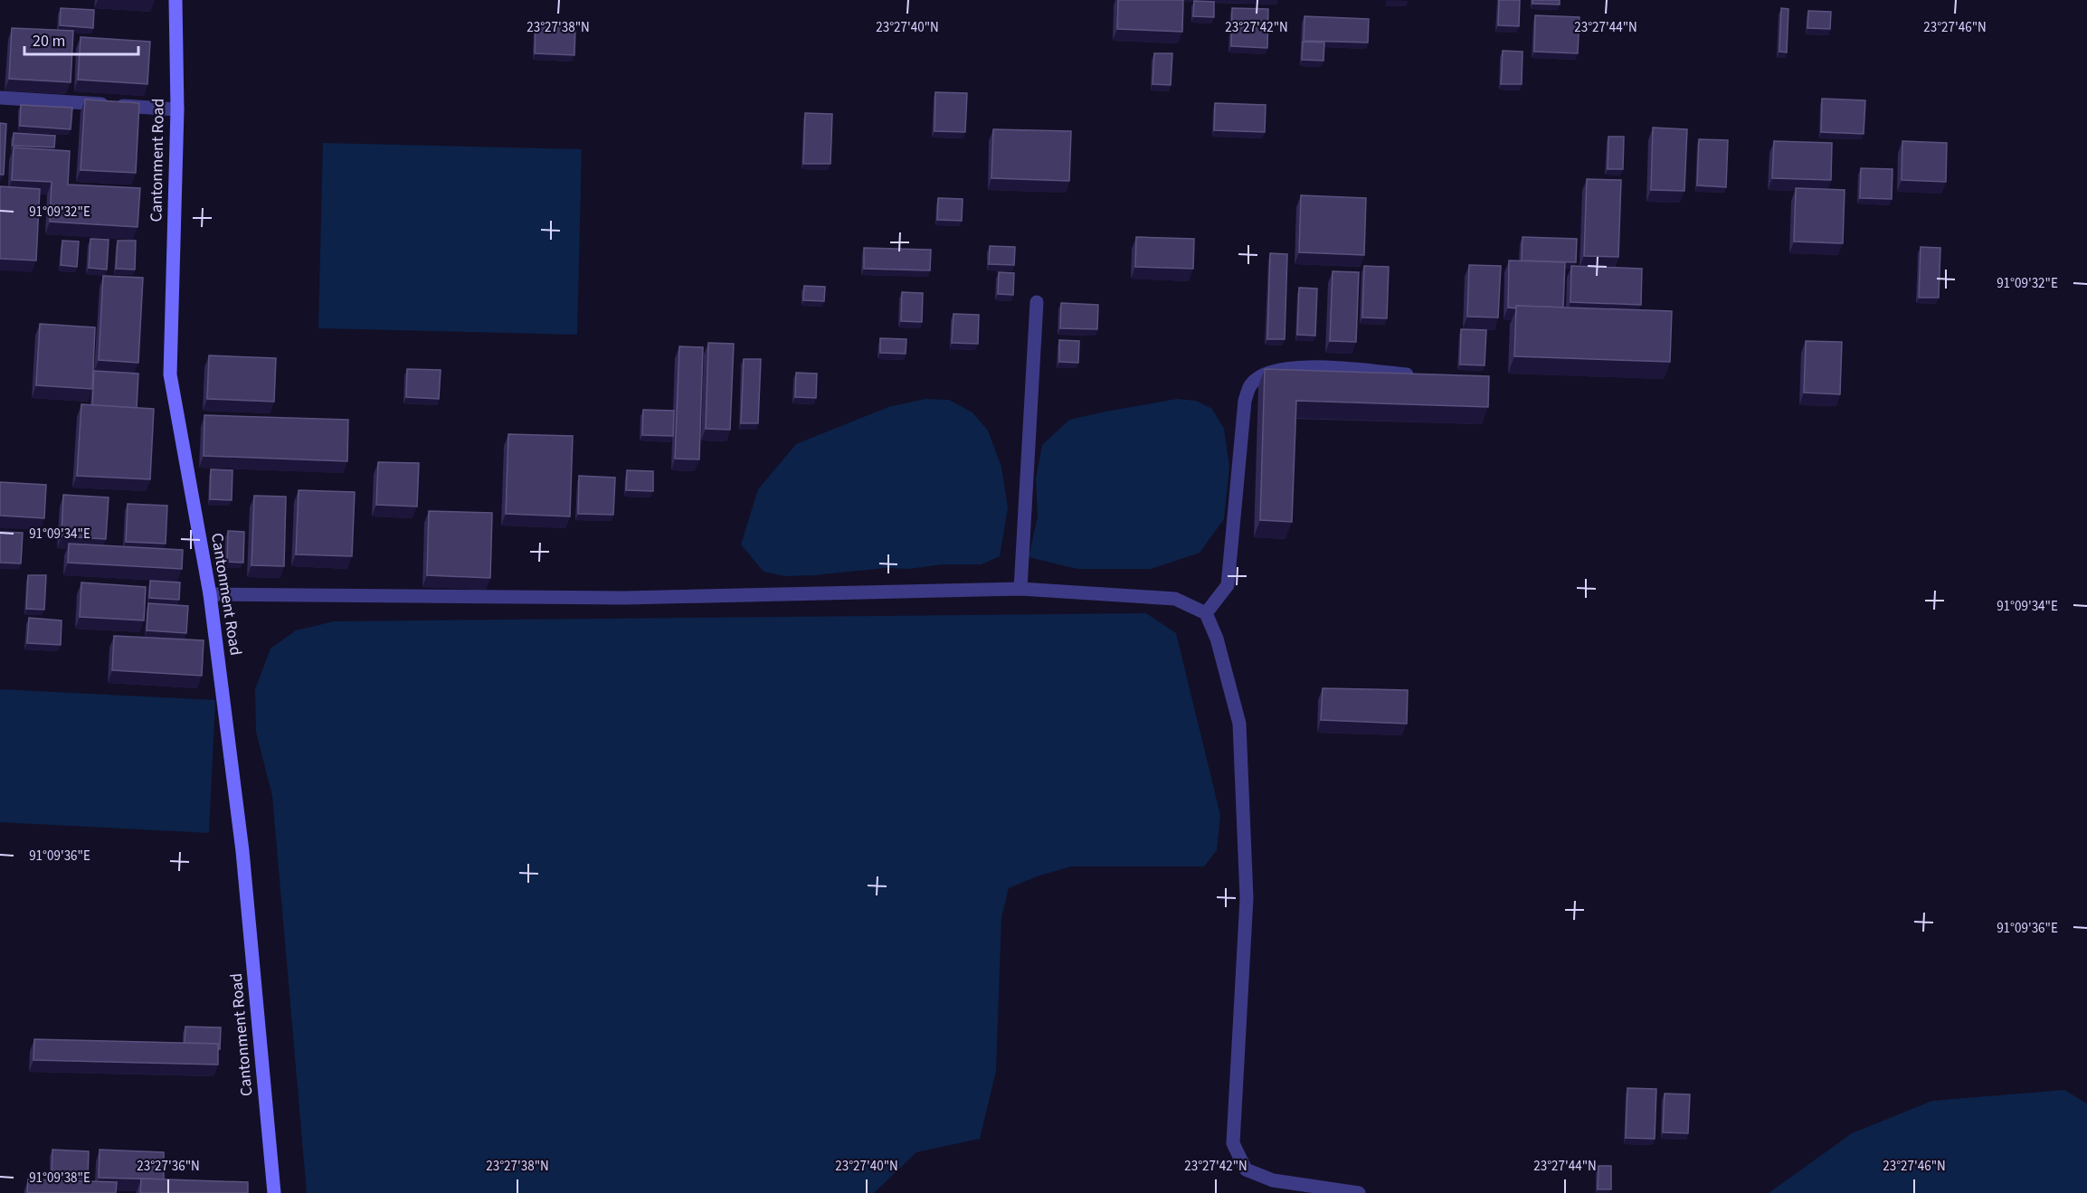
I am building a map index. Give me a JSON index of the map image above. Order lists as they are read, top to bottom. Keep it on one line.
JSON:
{"streets":{"main road":["Cantonment Road"]},"scale_bar":"20 m","coordinates":["23°27'38\"N","23°27'40\"N","23°27'42\"N","23°27'44\"N","23°27'46\"N","91°09'32\"E","91°09'34\"E","91°09'36\"E","23°27'36\"N","91°09'38\"E"]}
